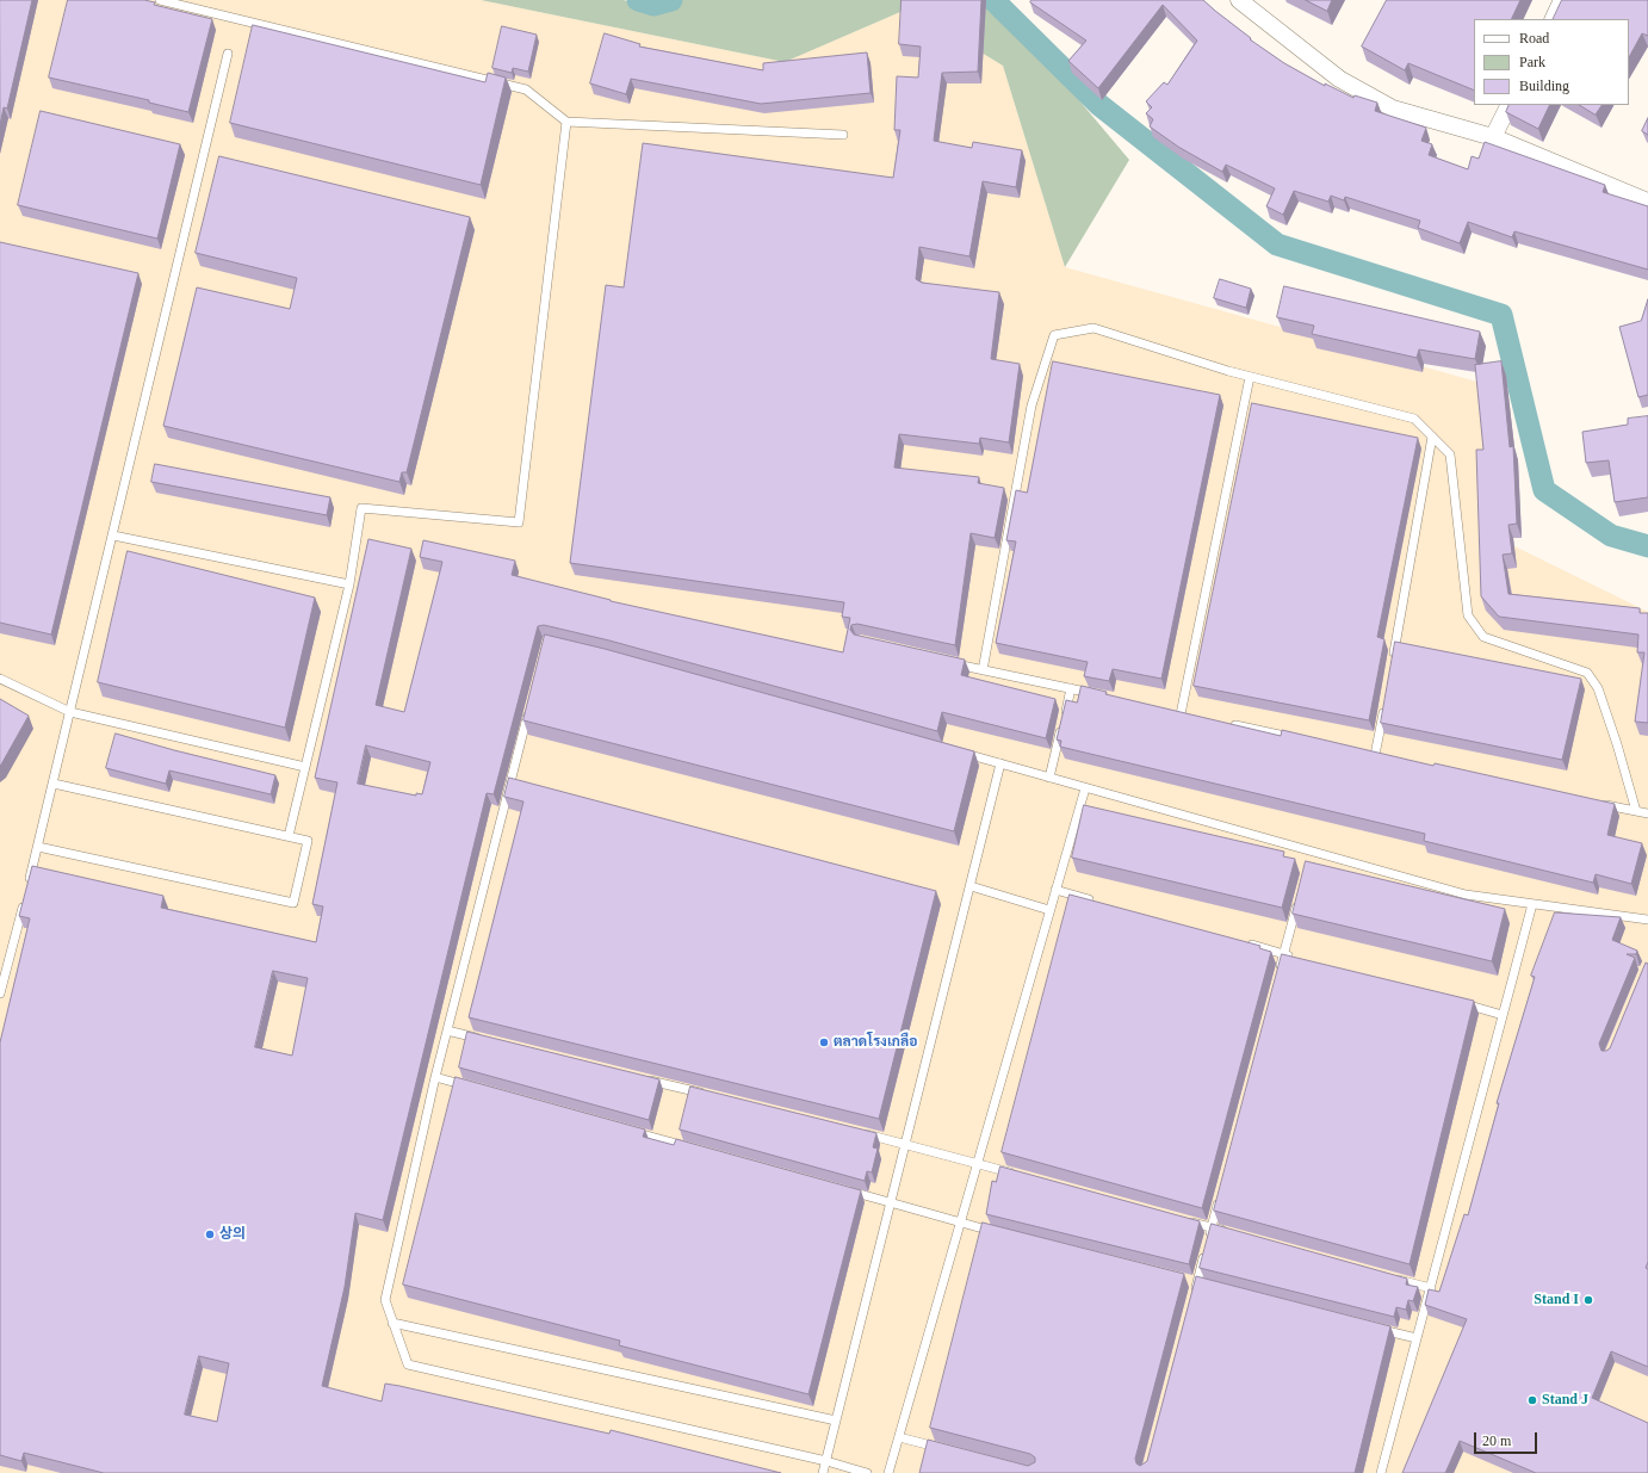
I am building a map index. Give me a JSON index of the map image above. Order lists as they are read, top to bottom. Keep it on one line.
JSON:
{"places":["ตลาดโรงเกลือ","상의","Stand I","Stand J"],"legend":["Road","Park","Building"],"scale_bar":"20 m"}
